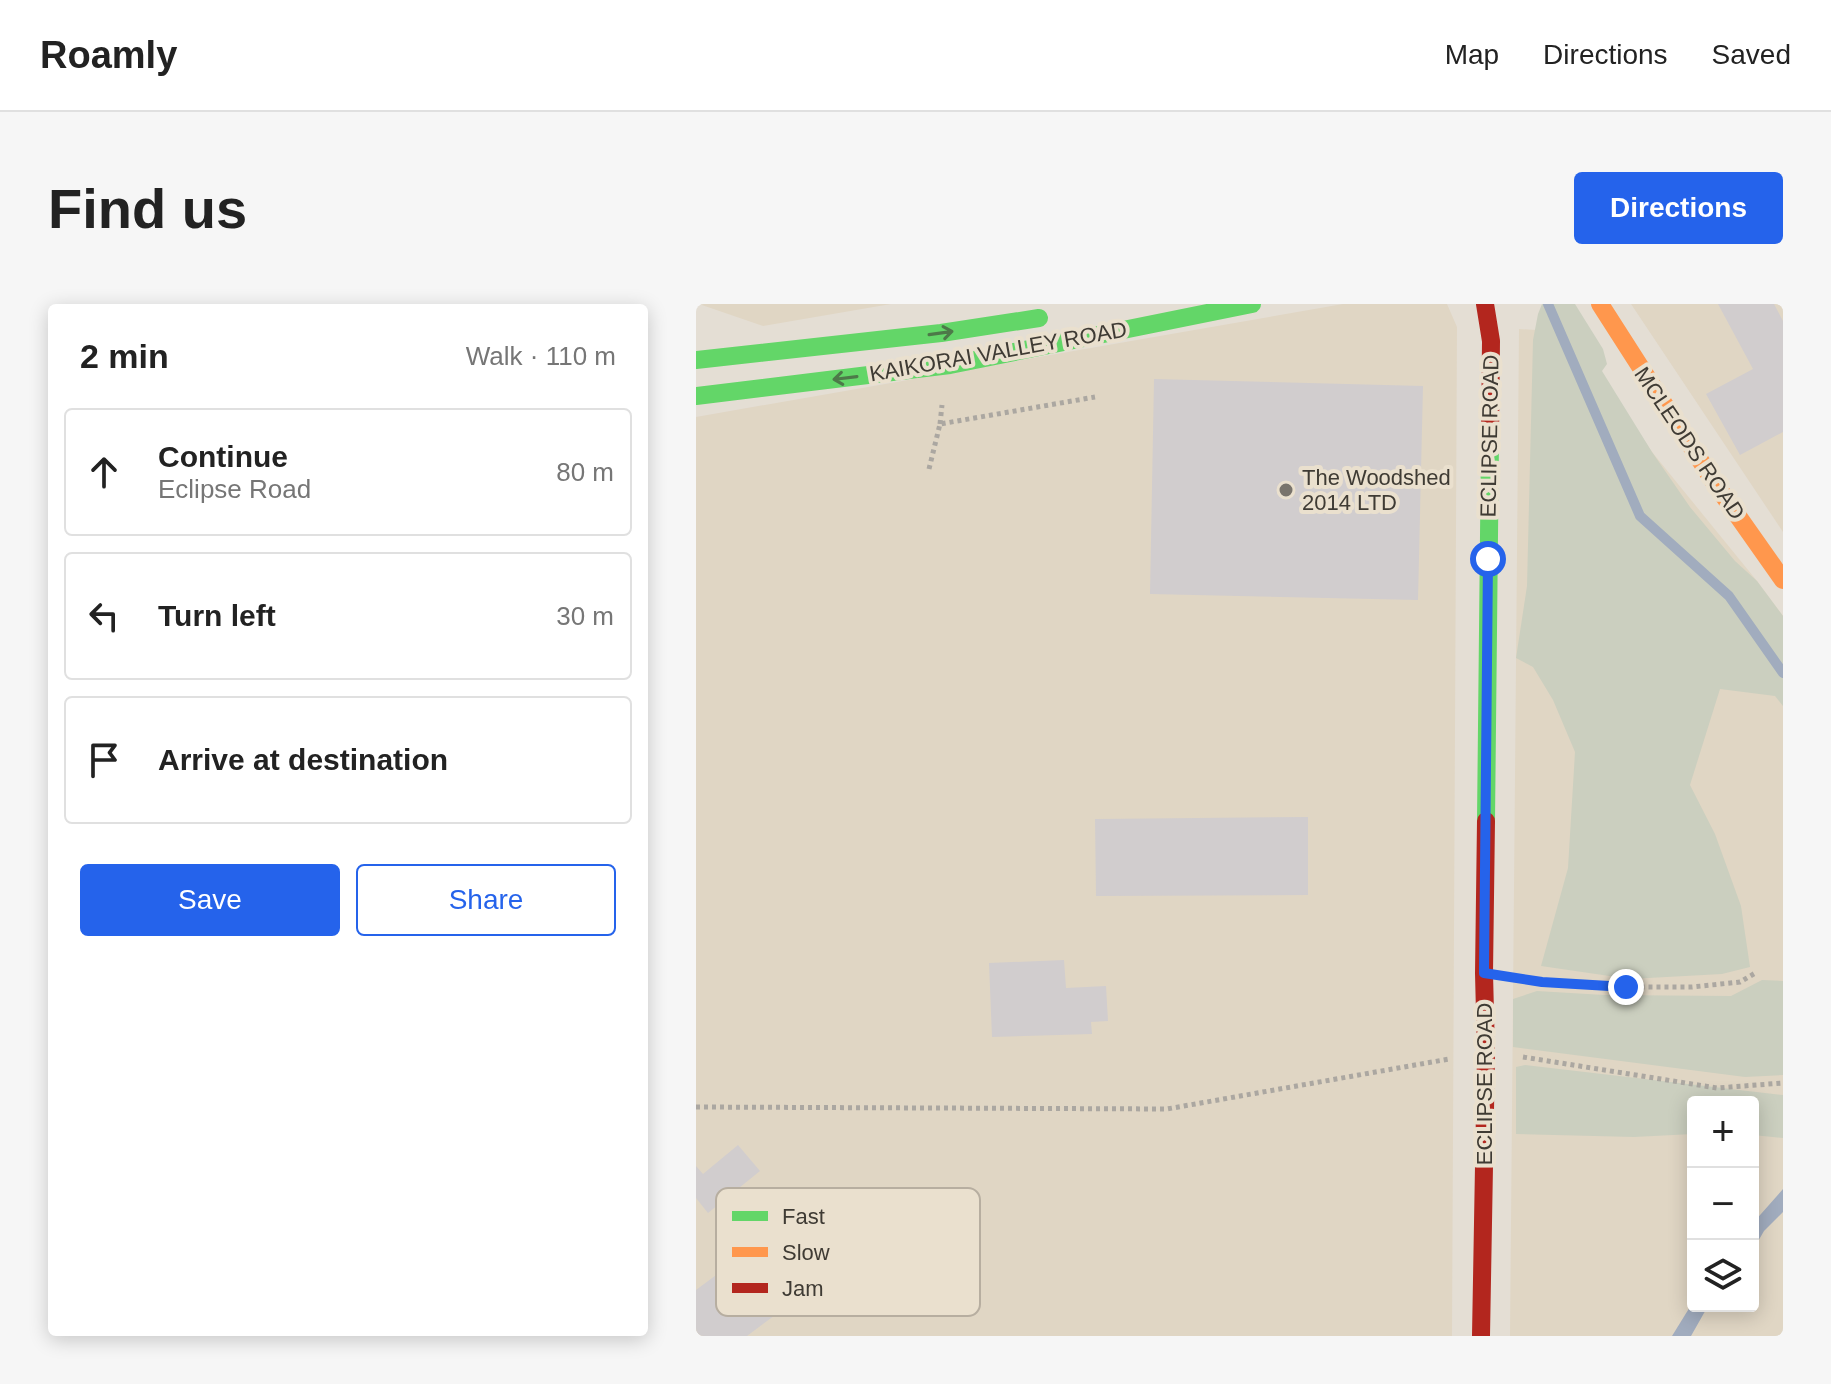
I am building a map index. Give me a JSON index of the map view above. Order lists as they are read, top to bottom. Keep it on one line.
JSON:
{"streets":{"street":["KAIKORAI VALLEY ROAD","ECLIPSE ROAD","MCLEODS ROAD"]},"places":["The Woodshed 2014 LTD"],"legend":["Fast","Slow","Jam"],"page":{"header":"Roamly","nav":["Map","Directions","Saved"],"buttons":["Directions",["Save","Share"]],"title":"Find us","heading":["2 min","Walk · 110 m"],"list":[["Continue","Eclipse Road","80 m"],["Turn left","30 m"],"Arrive at destination"],"map_buttons":["+","−"]}}
